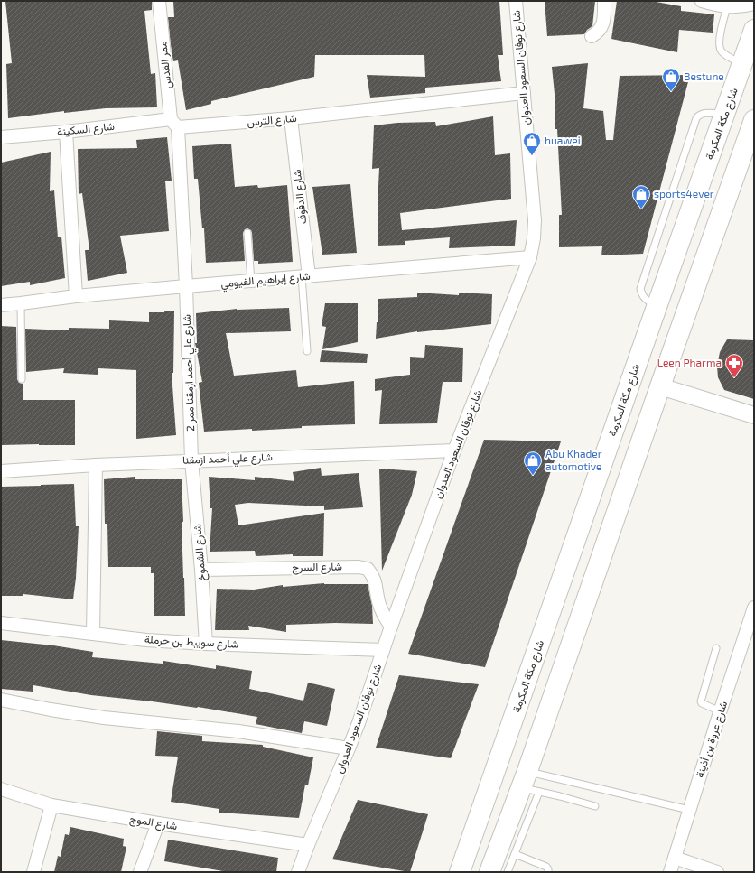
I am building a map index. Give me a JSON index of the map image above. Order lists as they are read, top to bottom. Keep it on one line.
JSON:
{"streets":{"main road":["شارع مكة المكرمة"],"street":["ممر القدس","شارع نوفان السعود العدوان","شارع الترس","شارع السكينة","شارع الدفوف","شارع إبراهيم الفيومي","شارع علي أحمد ازمقنا ممر 2","شارع علي أحمد ازمقنا","شارع الشموخ","شارع السرج","شارع سويبط بن حرملة","شارع عروة بن أذينة","شارع الموج"]},"crossings":[["ممر القدس","شارع الترس"],["ممر القدس","شارع السكينة"],["شارع نوفان السعود العدوان","شارع الترس"],["شارع نوفان السعود العدوان","شارع إبراهيم الفيومي"],["شارع نوفان السعود العدوان","شارع علي أحمد ازمقنا"],["شارع نوفان السعود العدوان","شارع السرج"],["شارع نوفان السعود العدوان","شارع سويبط بن حرملة"],["شارع نوفان السعود العدوان","شارع الموج"],["شارع الترس","شارع السكينة"],["شارع الترس","شارع الدفوف"],["شارع الدفوف","شارع إبراهيم الفيومي"],["شارع إبراهيم الفيومي","شارع علي أحمد ازمقنا ممر 2"],["شارع علي أحمد ازمقنا ممر 2","شارع علي أحمد ازمقنا"],["شارع علي أحمد ازمقنا ممر 2","شارع الشموخ"],["شارع علي أحمد ازمقنا","شارع الشموخ"],["شارع الشموخ","شارع السرج"],["شارع الشموخ","شارع سويبط بن حرملة"]],"places":{"shop":["Bestune","huawei","sports4ever","Abu Khader automotive"],"pharmacy":["Leen Pharma"]}}
